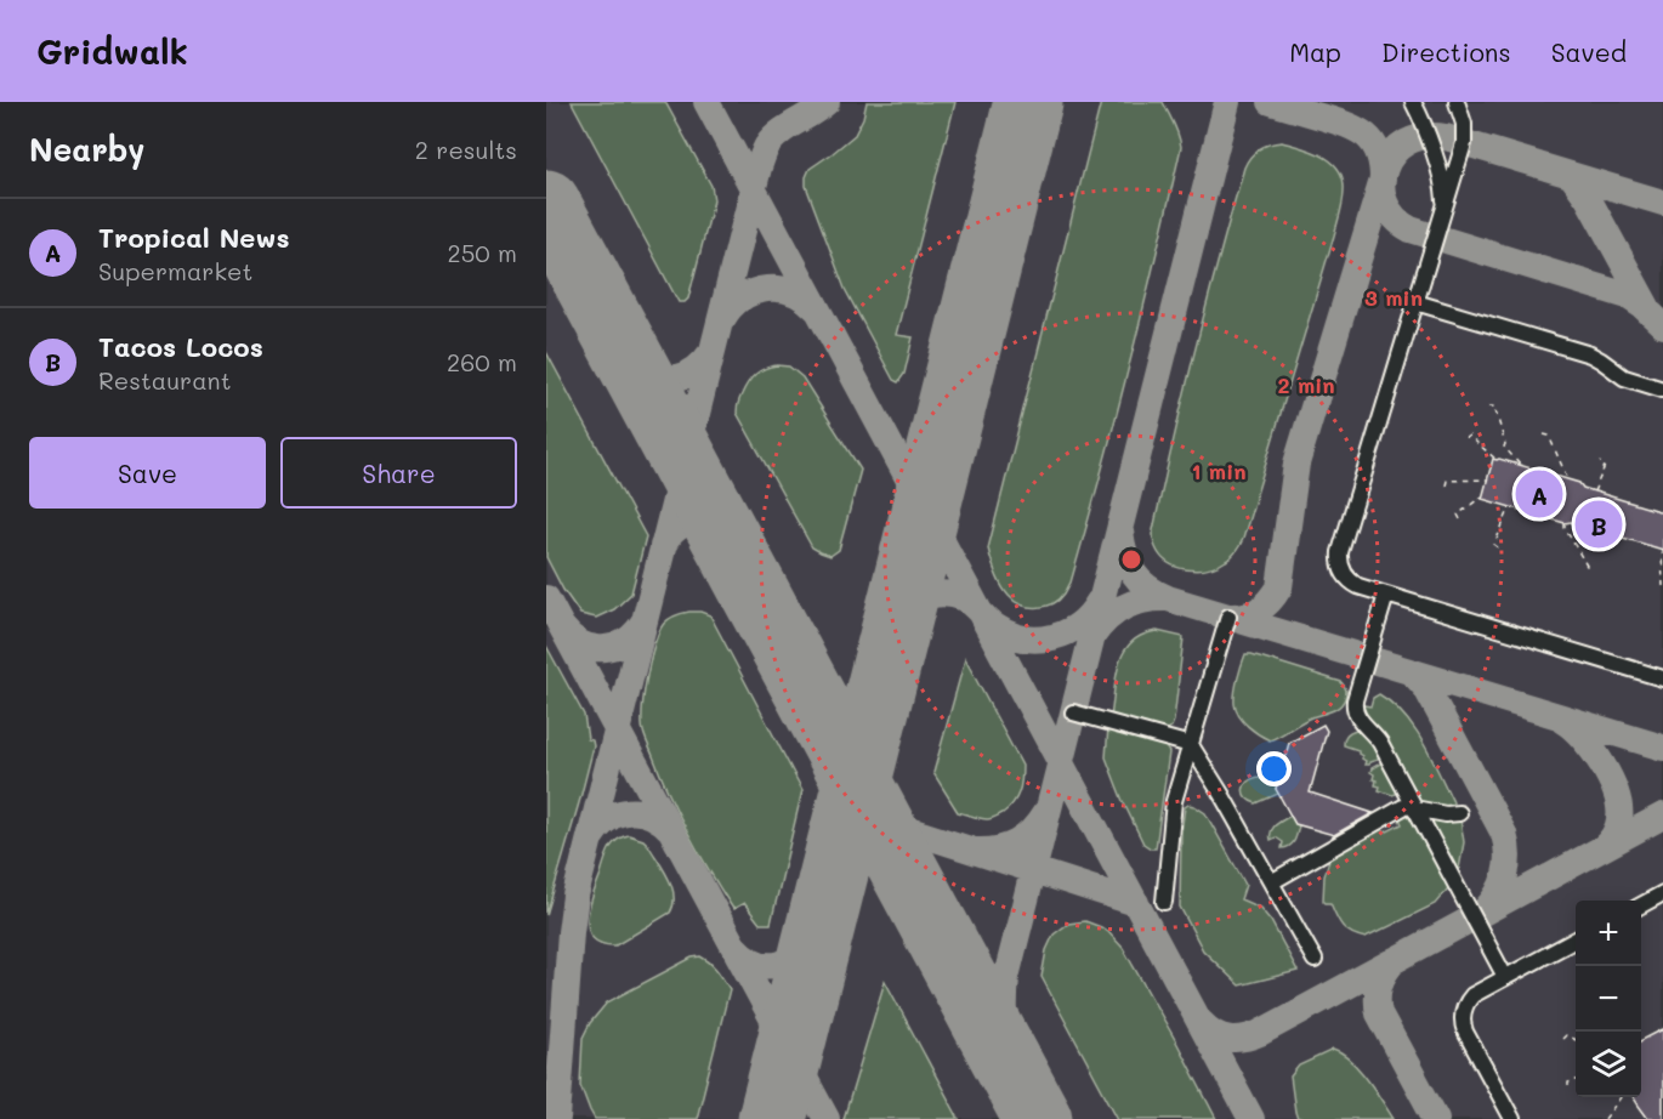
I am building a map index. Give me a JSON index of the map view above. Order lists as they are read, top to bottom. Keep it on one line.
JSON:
{"page":{"header":"Gridwalk","nav":["Map","Directions","Saved"],"heading":["Nearby","2 results"],"list":[{"mark":"A","name":"Tropical News","note":"Supermarket","value":"250 m"},{"mark":"B","name":"Tacos Locos","note":"Restaurant","value":"260 m"}],"buttons":["Save","Share"],"pins":["A","B"],"map_buttons":["+","−"]},"rings":["3 min","2 min","1 min"]}
